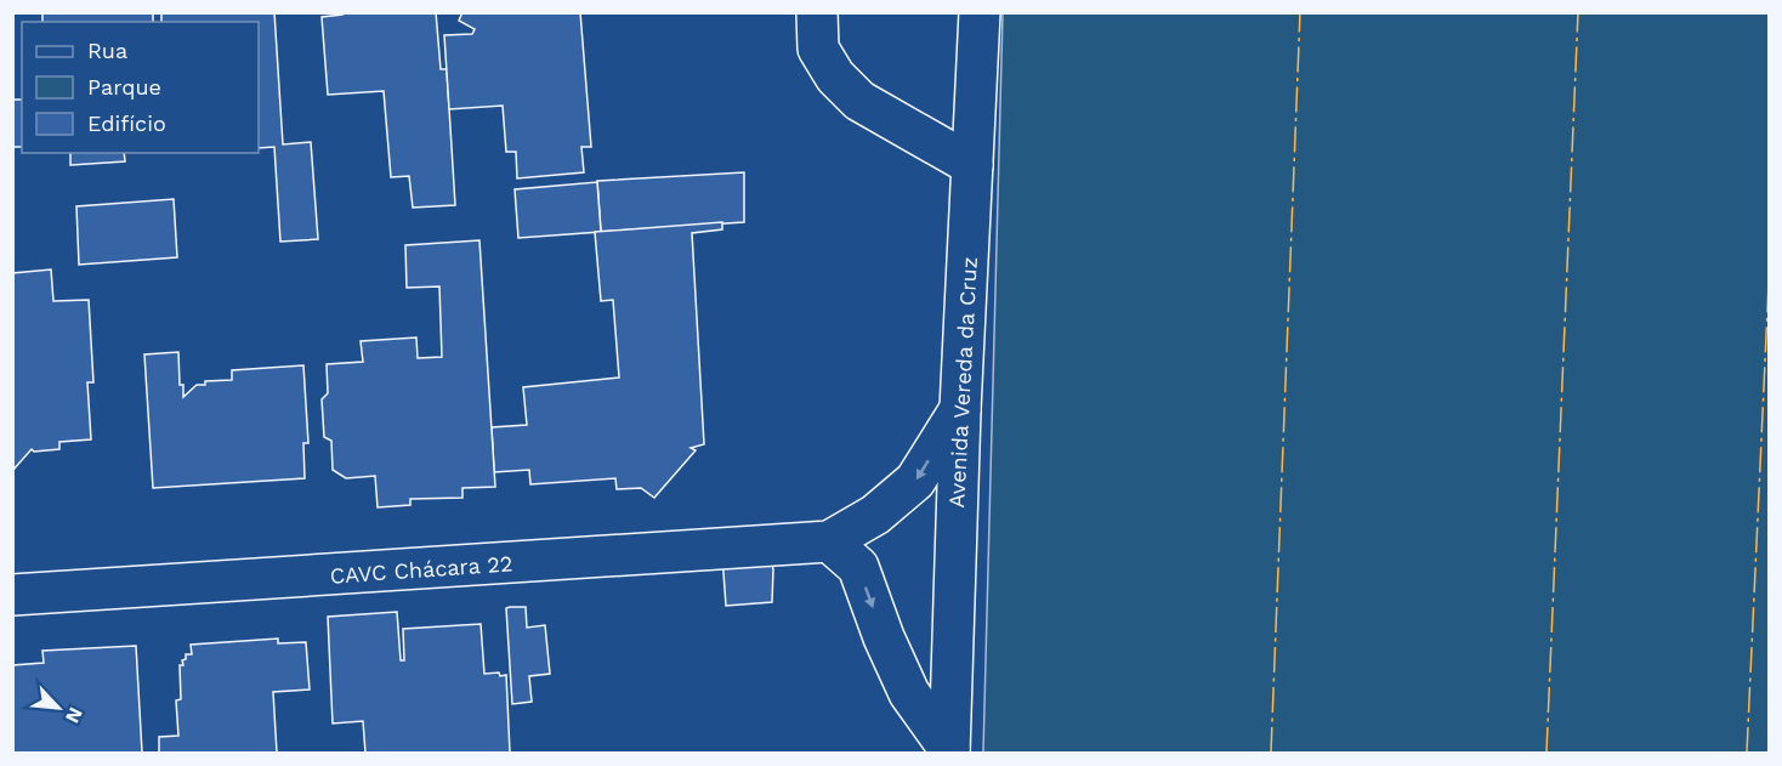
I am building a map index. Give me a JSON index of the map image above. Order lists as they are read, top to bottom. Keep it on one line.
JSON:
{"streets":{"street":["Avenida Vereda da Cruz","CAVC Chácara 22"]},"crossings":[["Avenida Vereda da Cruz","CAVC Chácara 22"]],"legend":["Rua","Parque","Edifício"],"north":"bottom right"}
